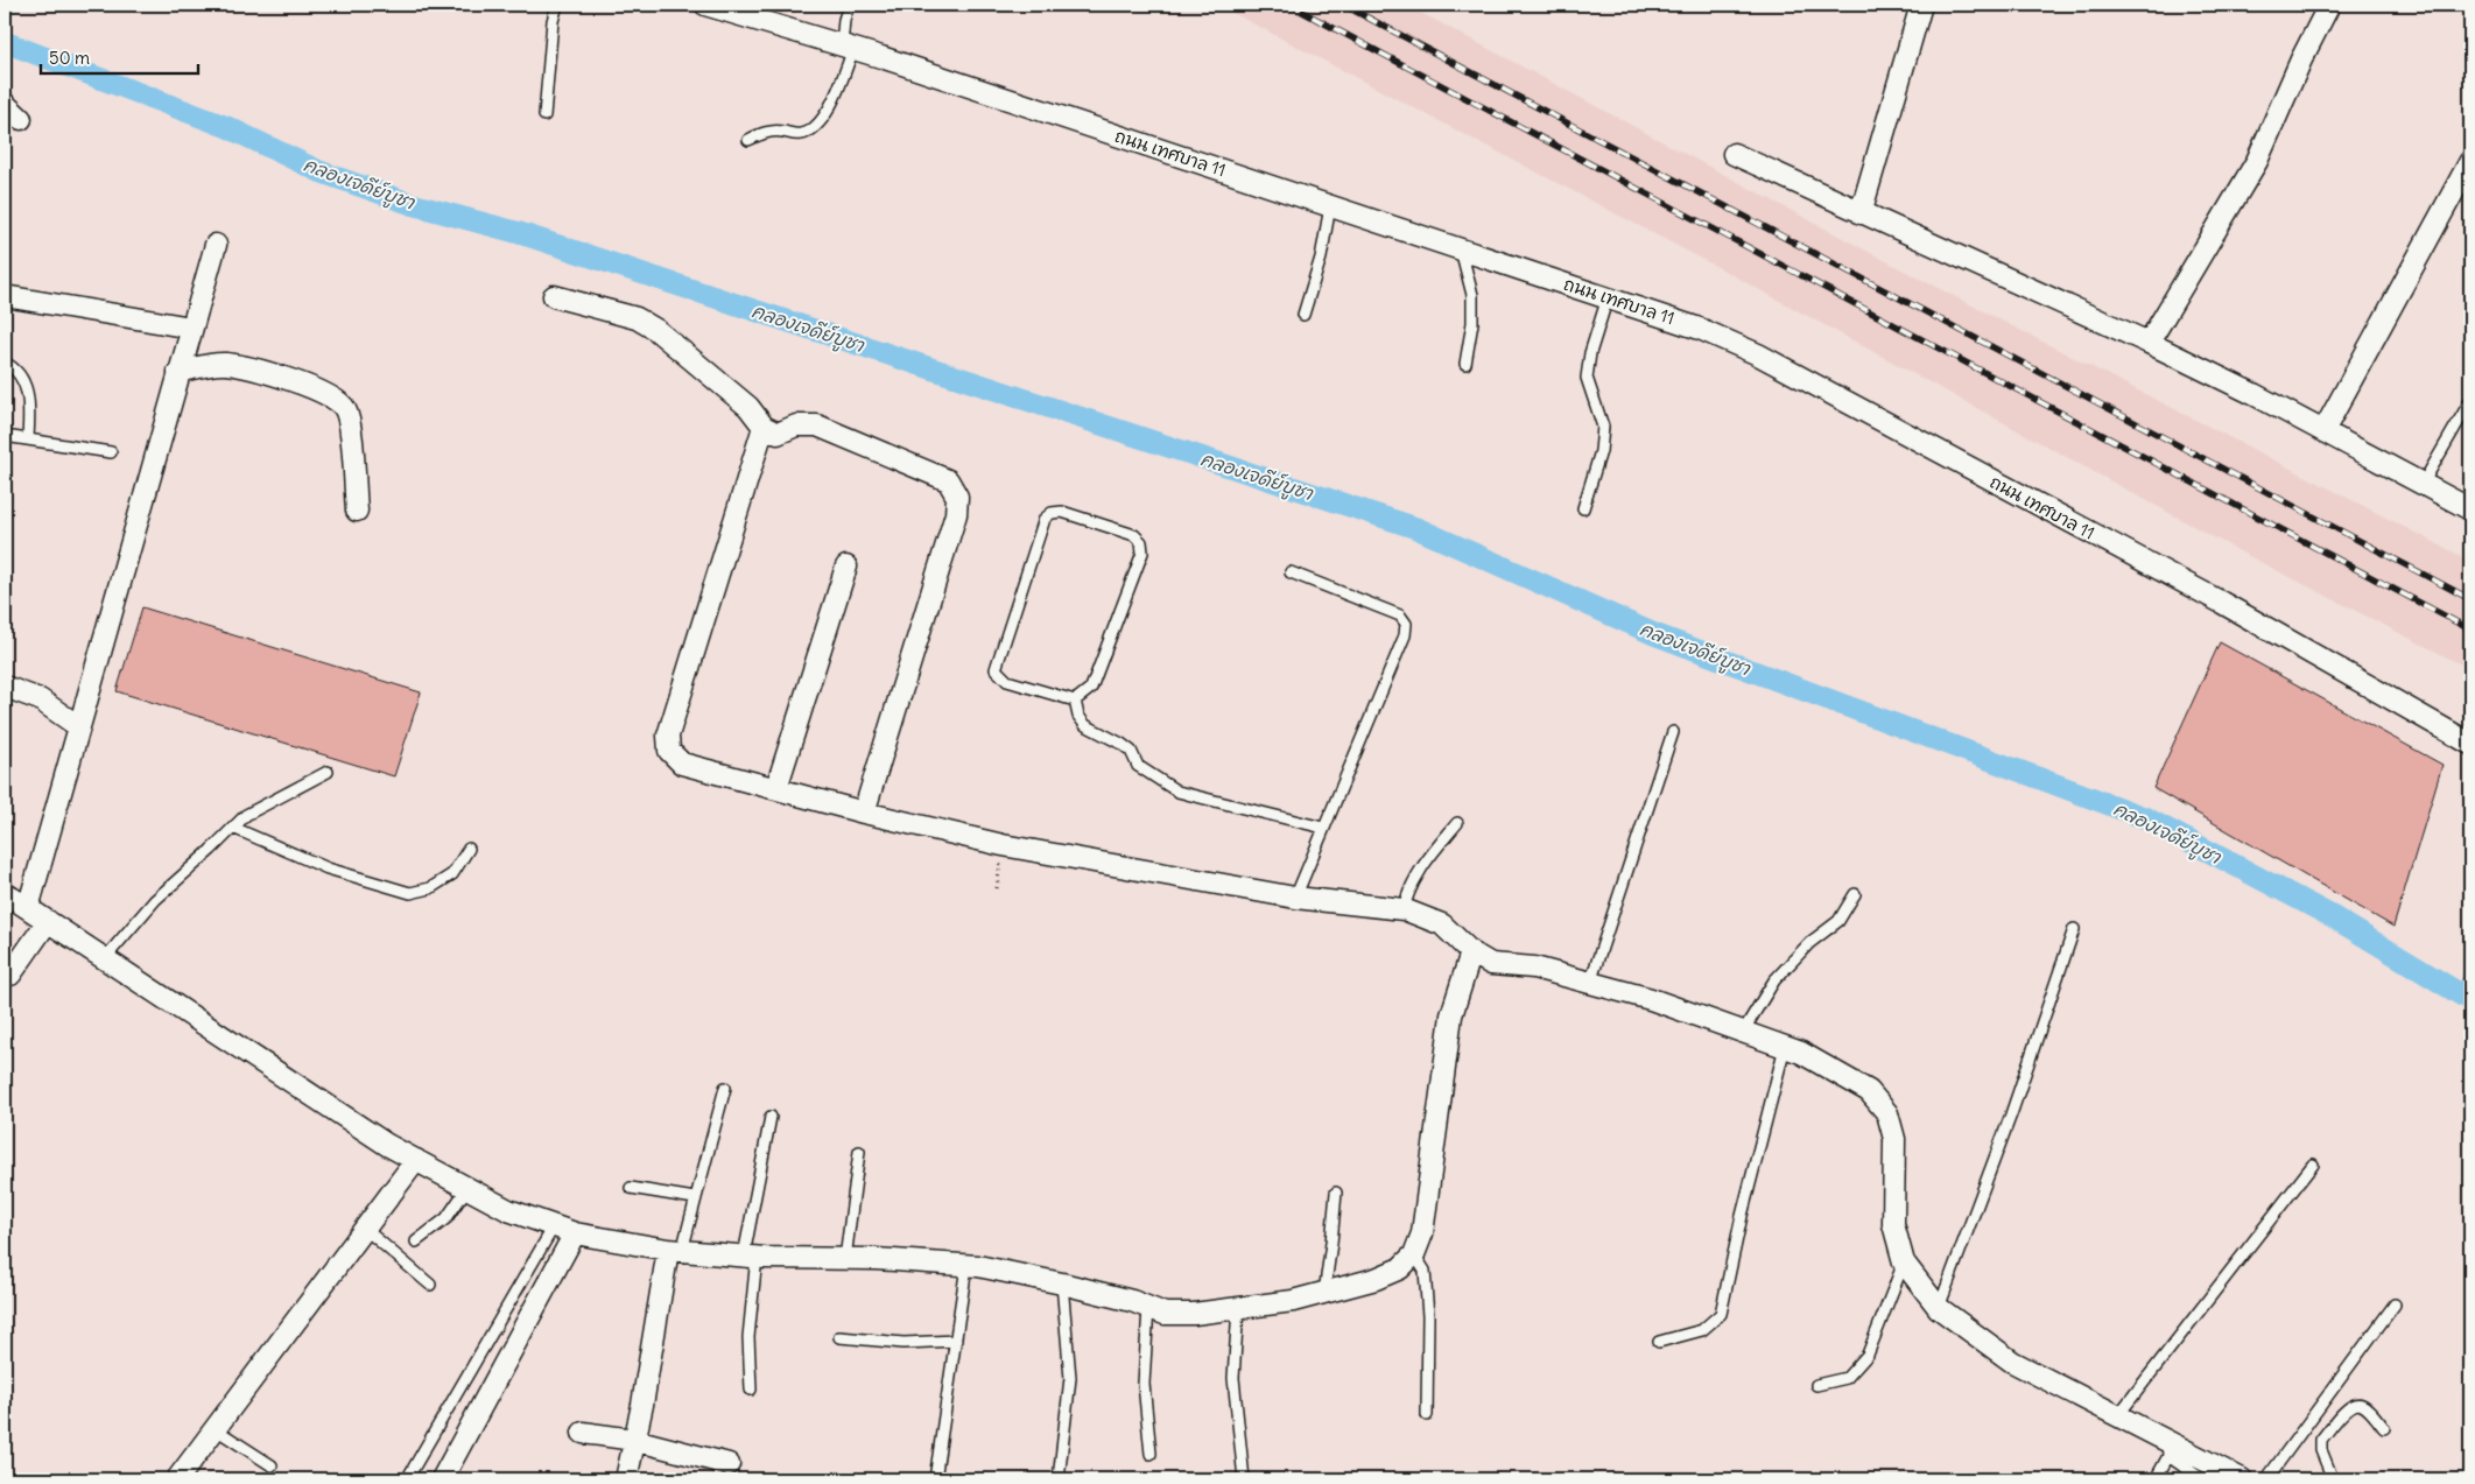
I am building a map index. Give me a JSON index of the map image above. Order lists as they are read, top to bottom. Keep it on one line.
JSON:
{"streets":{"street":["ถนน เทศบาล 11"]},"water":["คลองเจดีย์บูชา"],"scale_bar":"50 m"}
